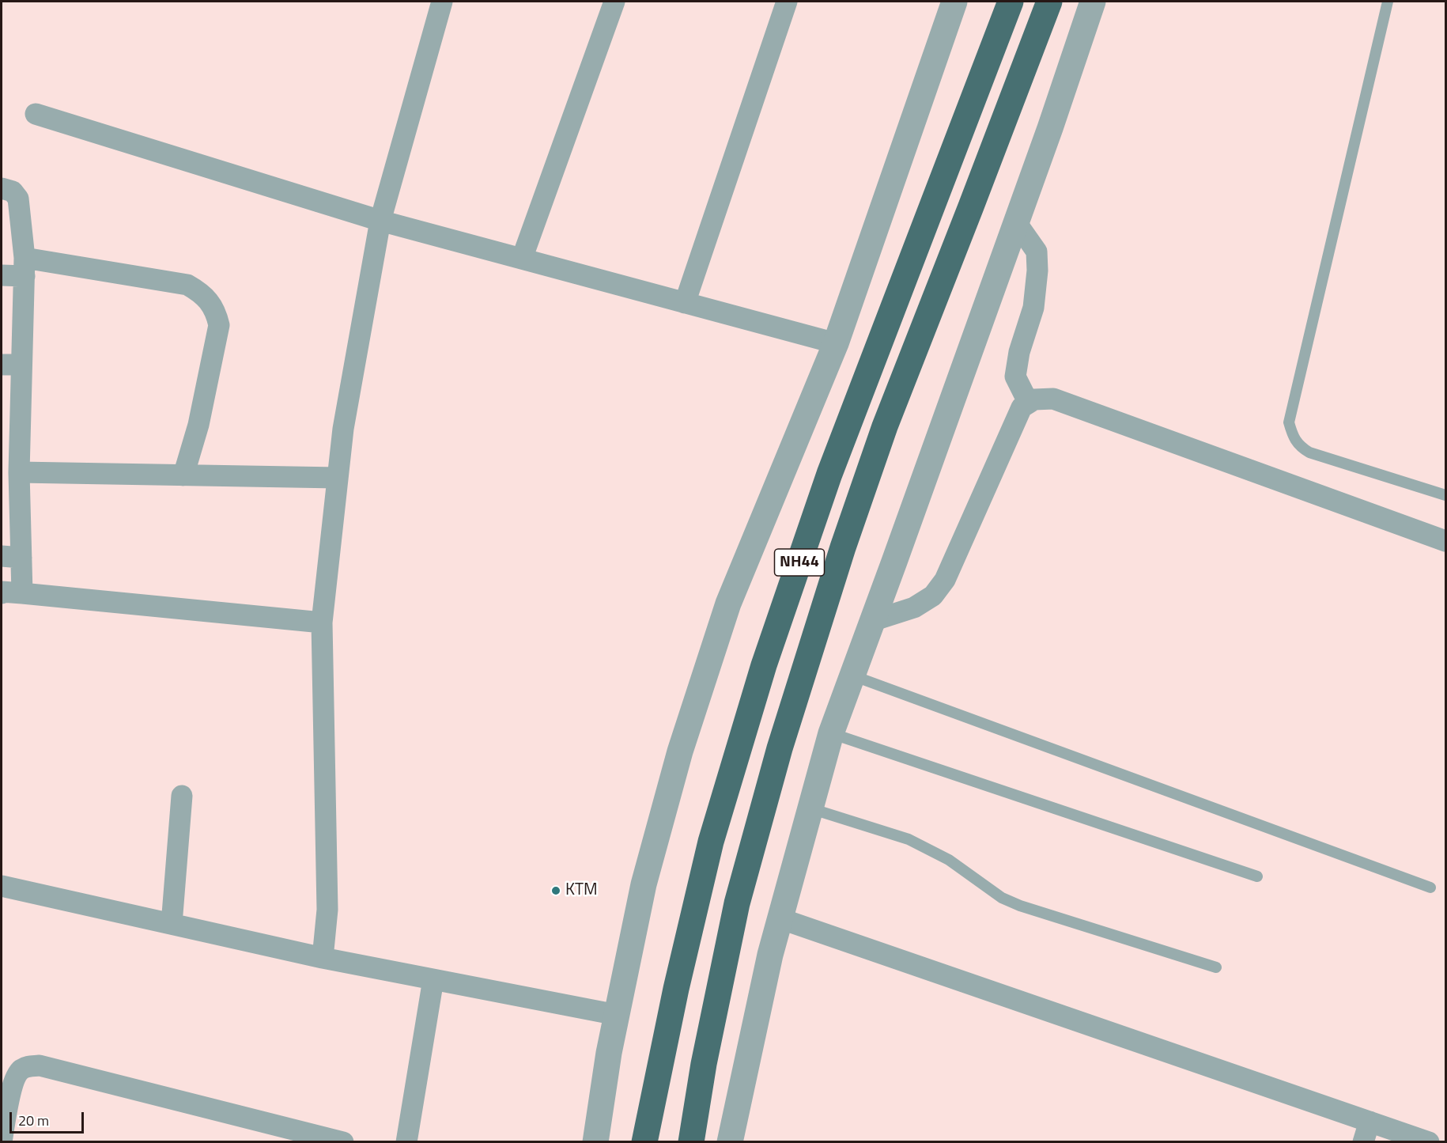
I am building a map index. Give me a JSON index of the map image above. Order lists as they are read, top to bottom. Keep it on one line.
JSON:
{"streets":{"highway":["NH44"]},"places":["KTM"],"scale_bar":"20 m"}
